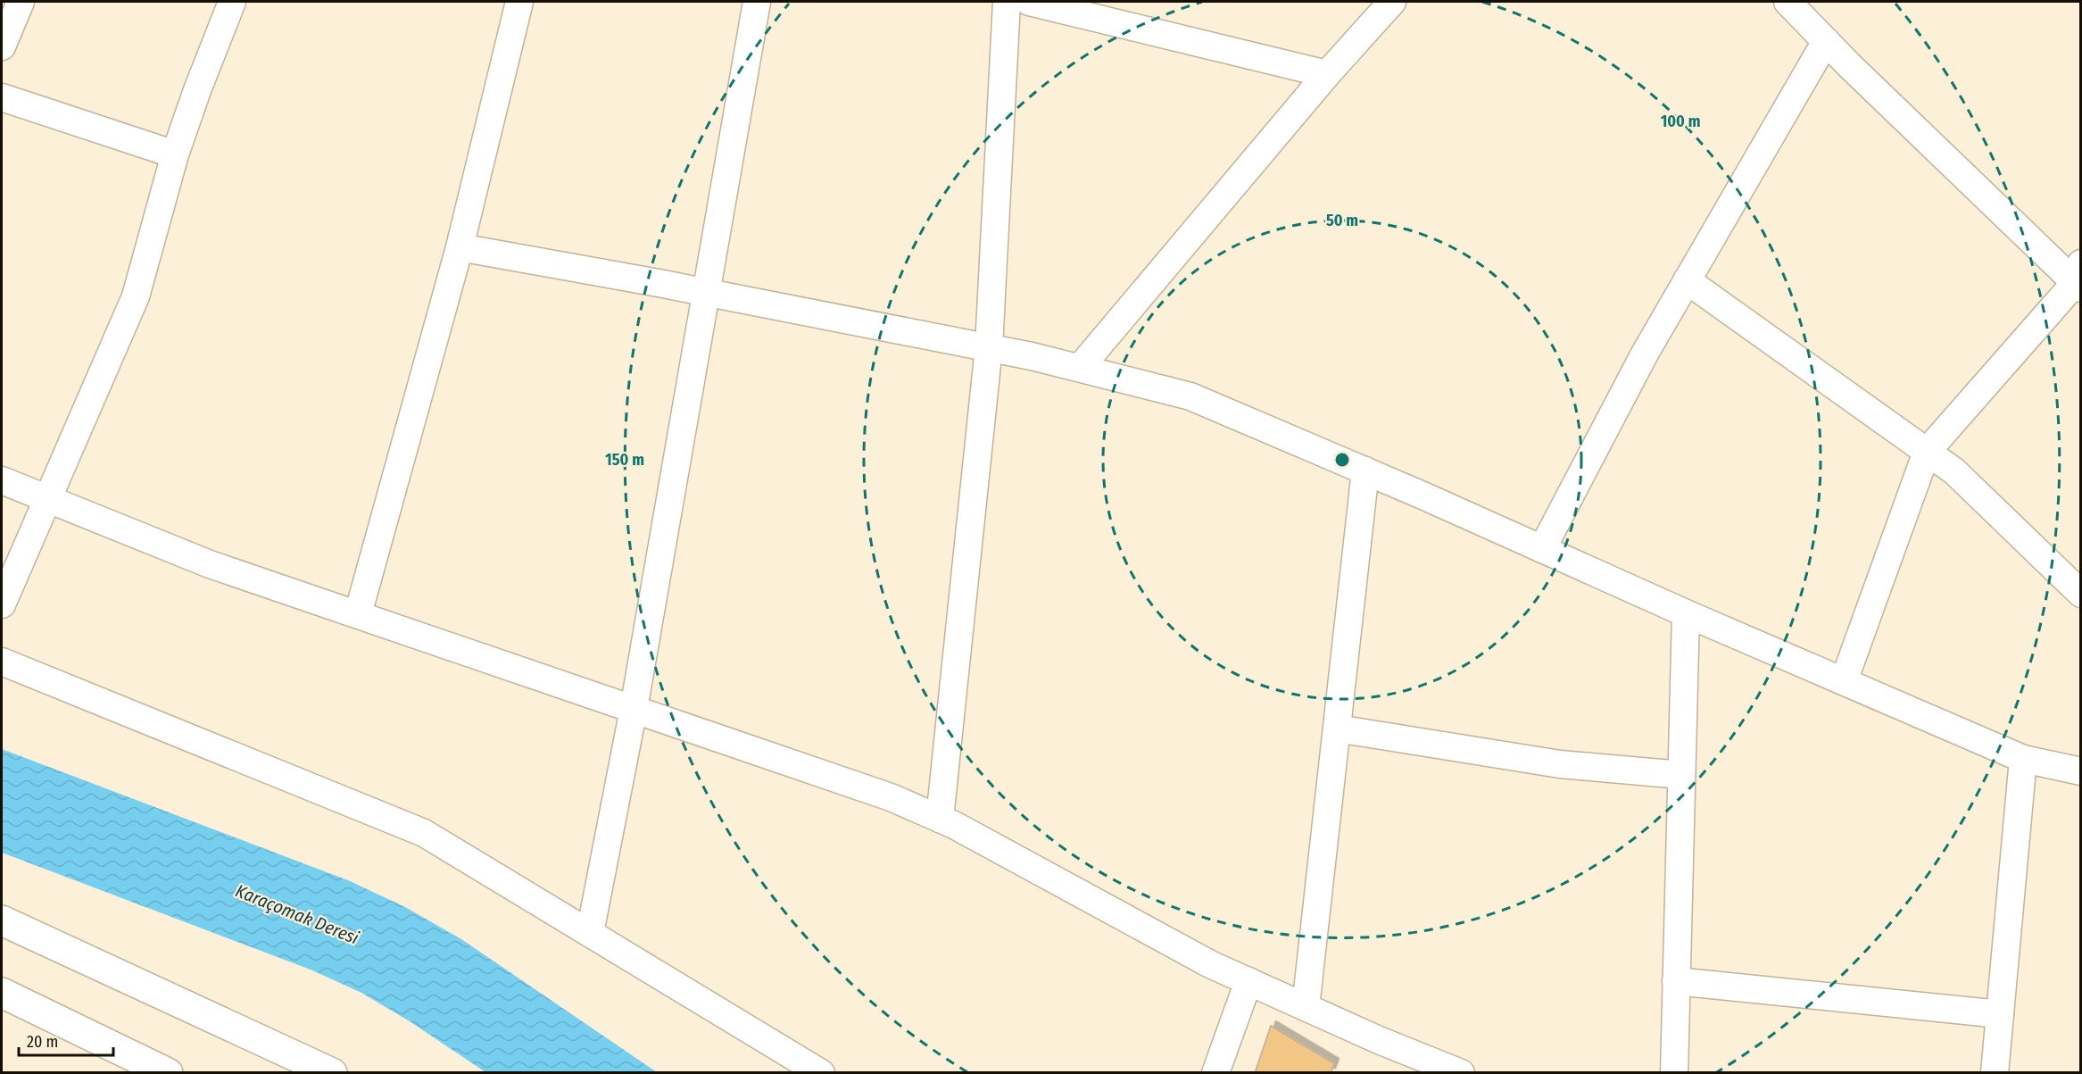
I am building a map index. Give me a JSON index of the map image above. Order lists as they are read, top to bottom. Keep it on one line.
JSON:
{"water":["Karaçomak Deresi"],"scale_bar":"20 m","rings":["100 m","50 m","150 m"]}
